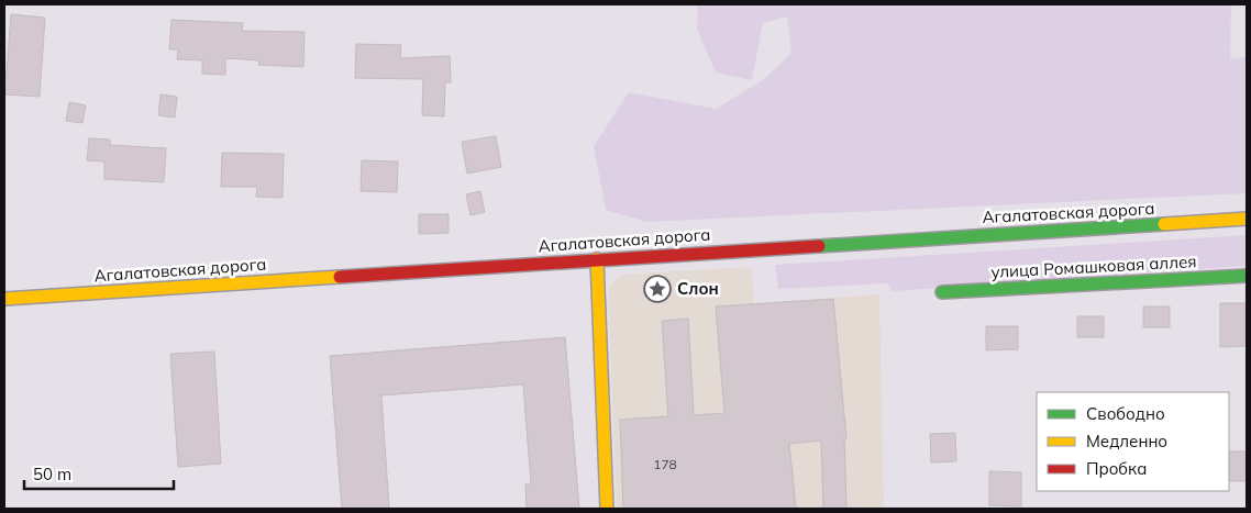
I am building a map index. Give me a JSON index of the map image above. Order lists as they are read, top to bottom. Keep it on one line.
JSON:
{"streets":{"main road":["Агалатовская дорога","улица Ромашковая аллея"]},"places":{"place":["Слон"]},"house_numbers":["178"],"legend":["Свободно","Медленно","Пробка"],"scale_bar":"50 m"}
